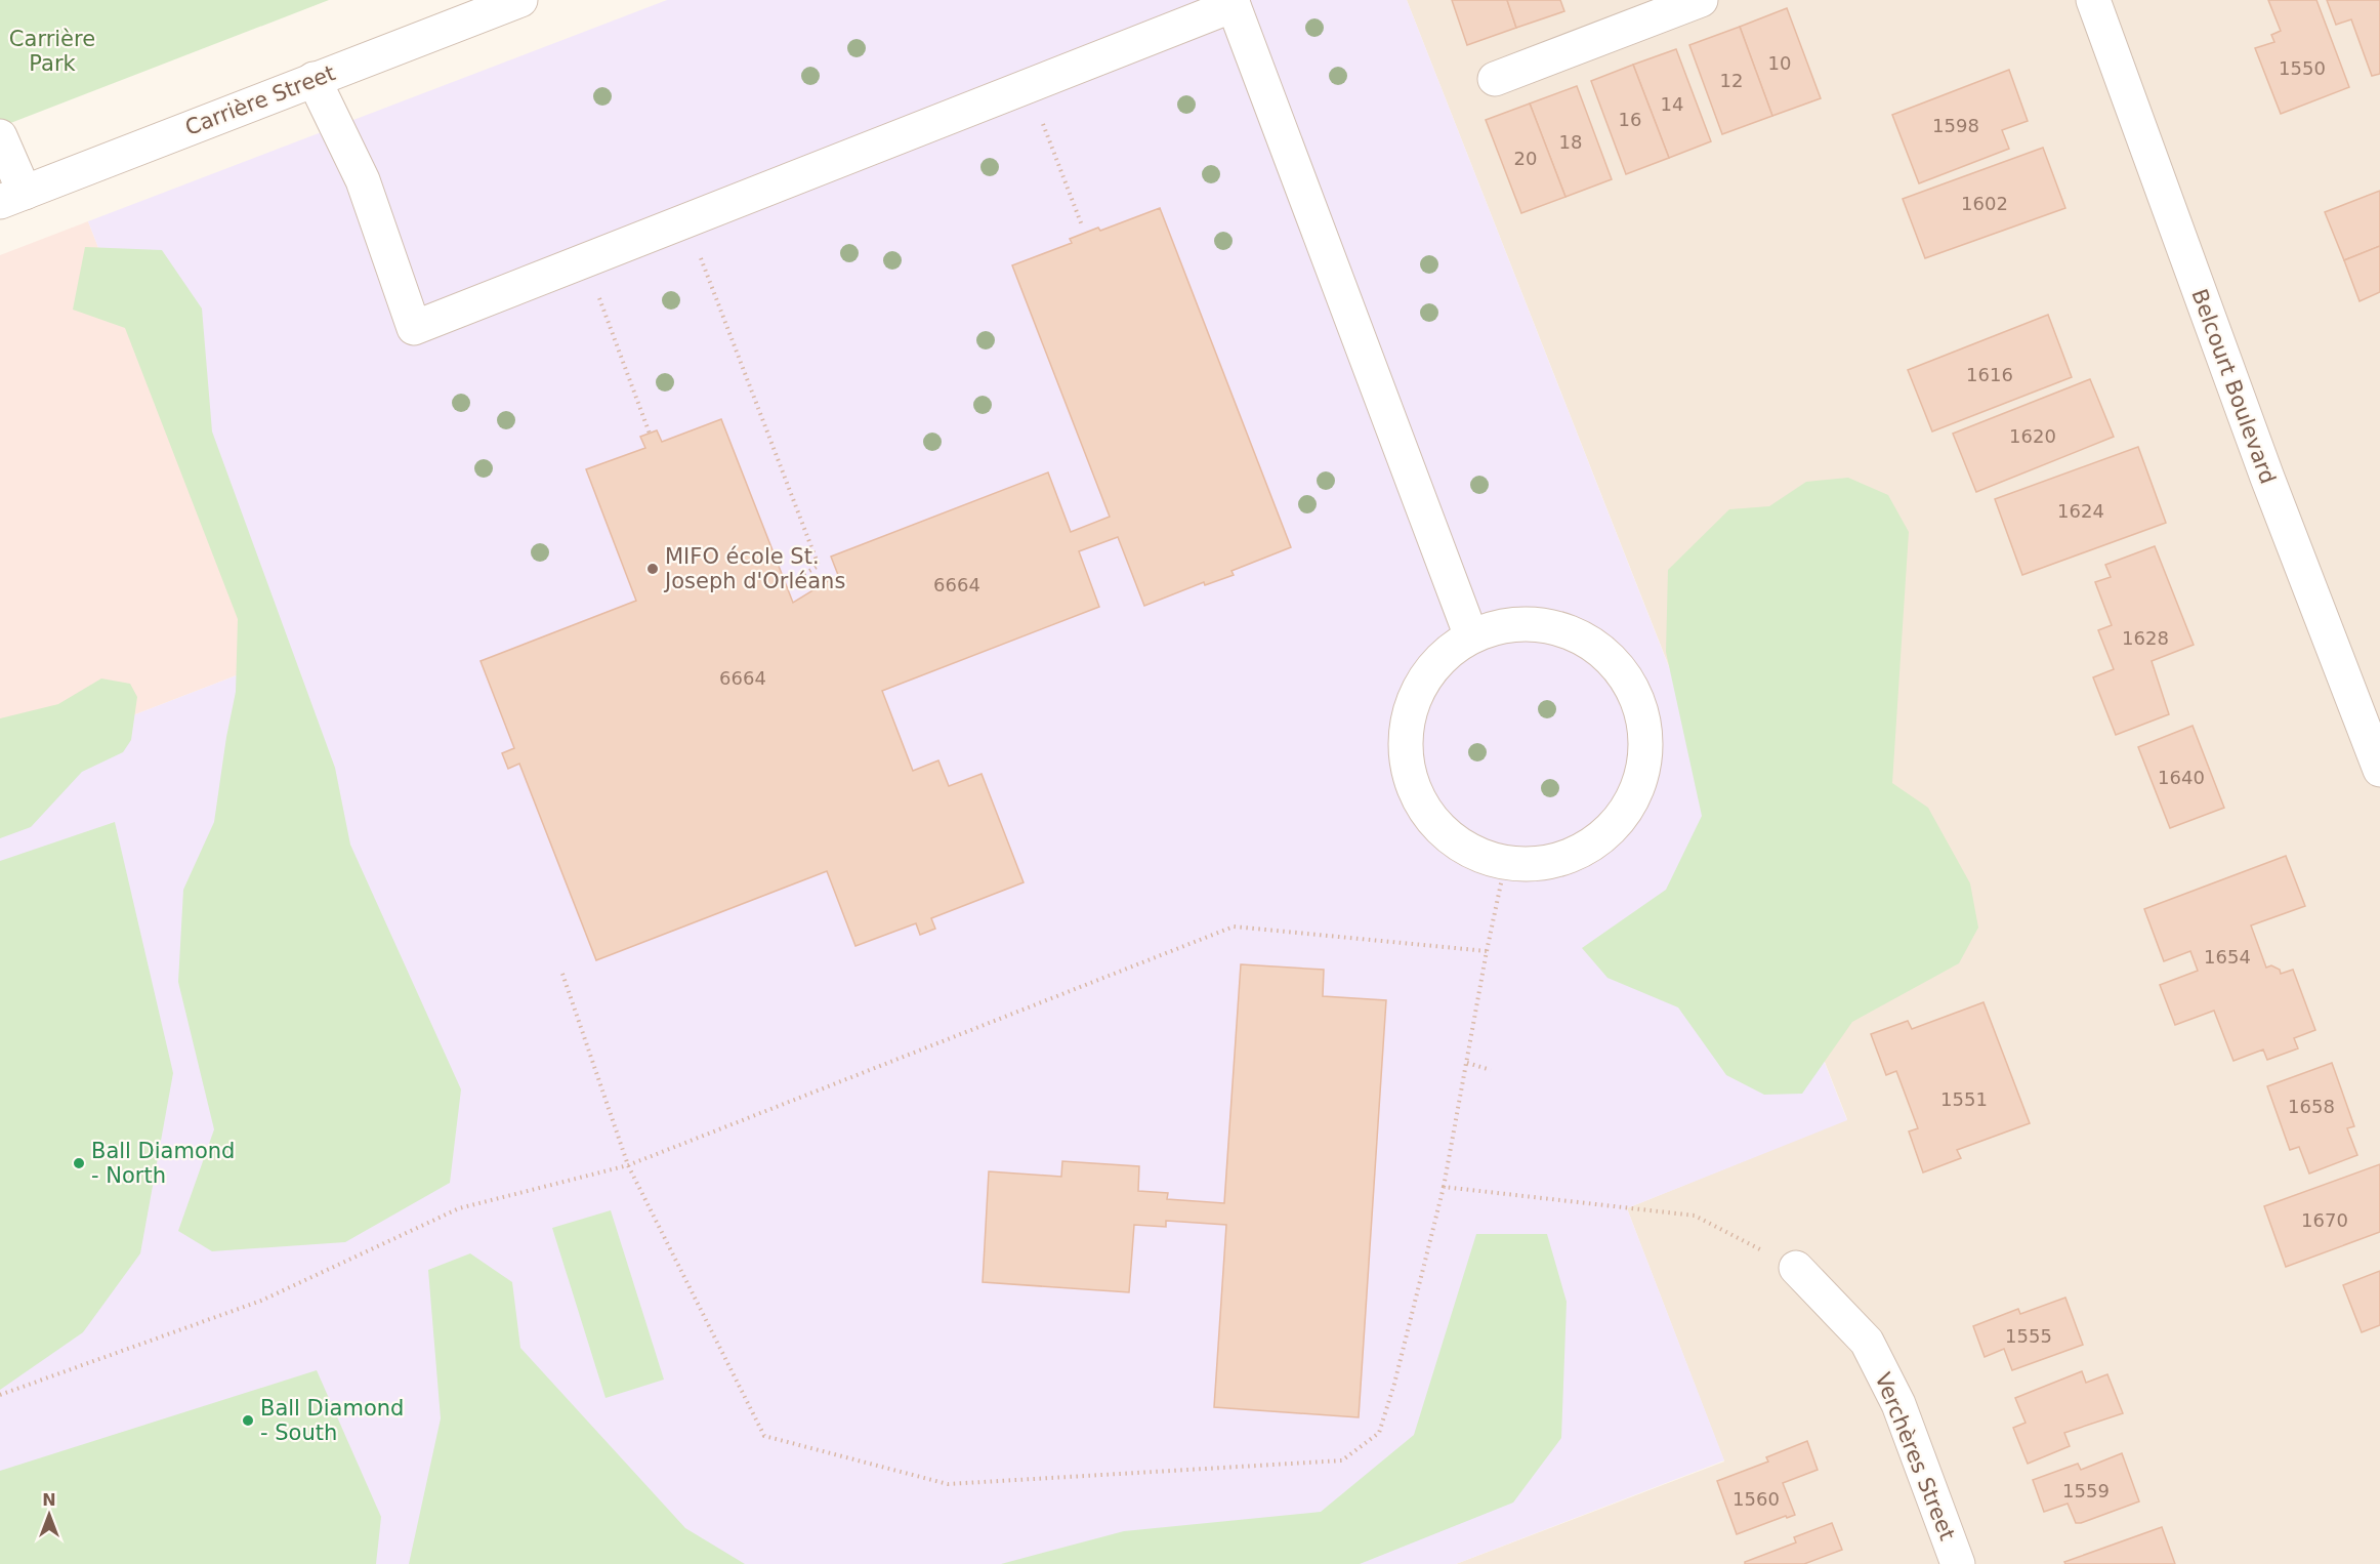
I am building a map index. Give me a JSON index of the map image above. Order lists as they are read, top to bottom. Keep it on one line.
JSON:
{"streets":{"street":["Carrière Street","Belcourt Boulevard","Verchères Street"]},"parks":["Carrière Park"],"places":["MIFO école St. Joseph d'Orléans","Ball Diamond - North","Ball Diamond - South"],"house_numbers":["10","1550","12","14","16","1598","18","20","1602","1616","1620","1624","6664","1628","6664","1640","1654","1551","1658","1670","1555","1559","1560"],"north":"top"}
